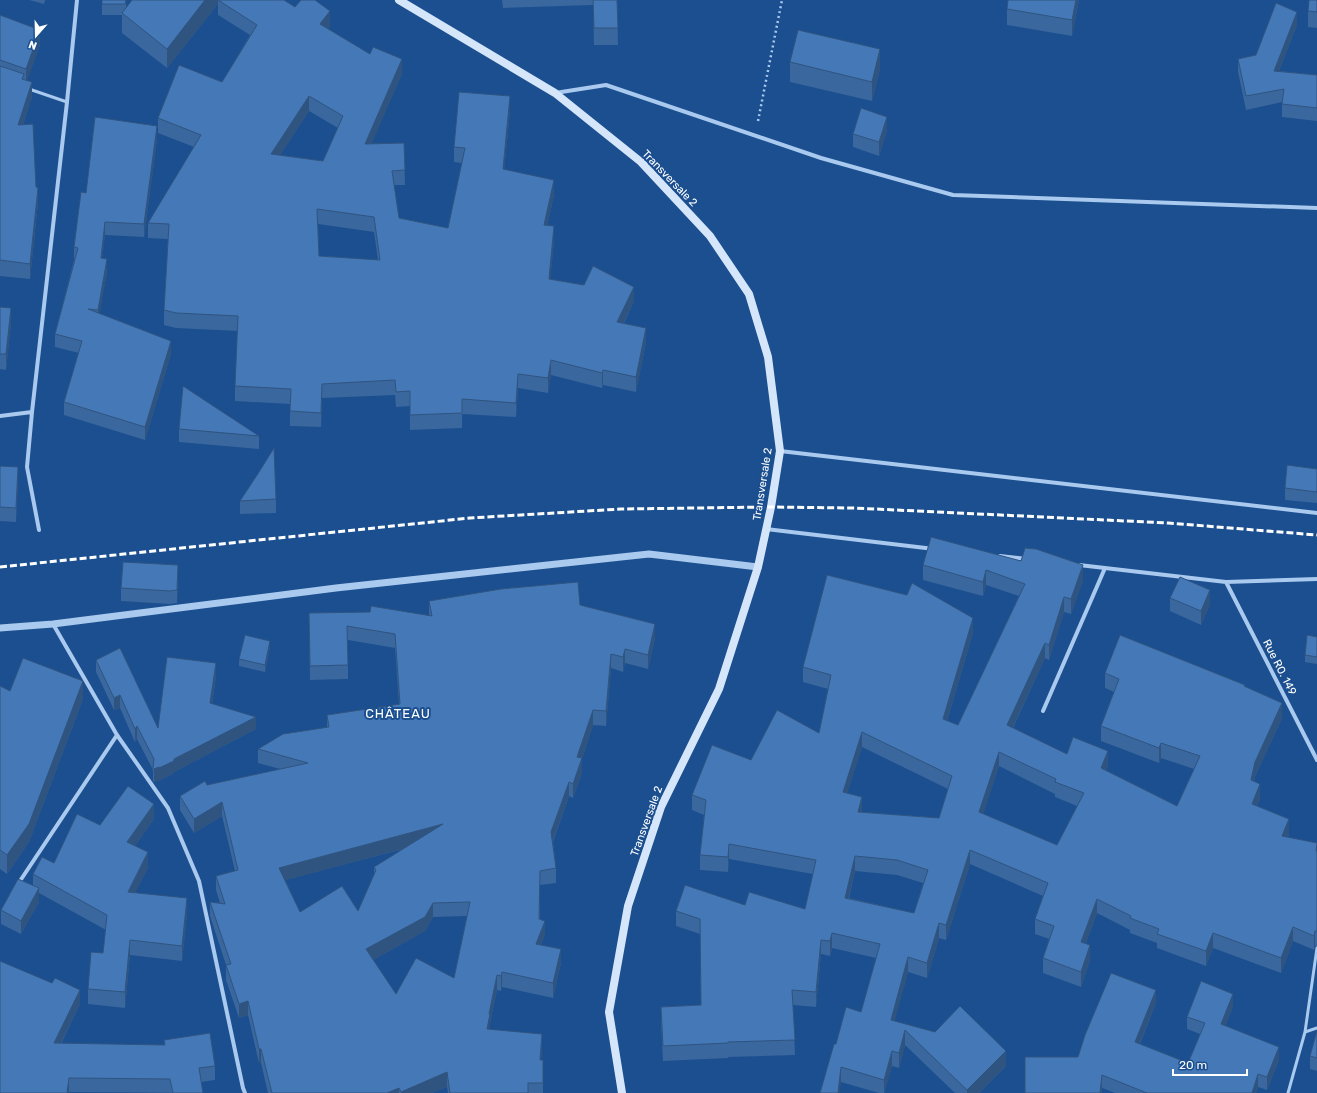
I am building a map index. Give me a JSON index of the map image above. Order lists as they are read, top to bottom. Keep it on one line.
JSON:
{"streets":{"main road":["Transversale 2"],"street":["Rue RO. 149"]},"districts":["CHÂTEAU"],"scale_bar":"20 m","north":"bottom"}
